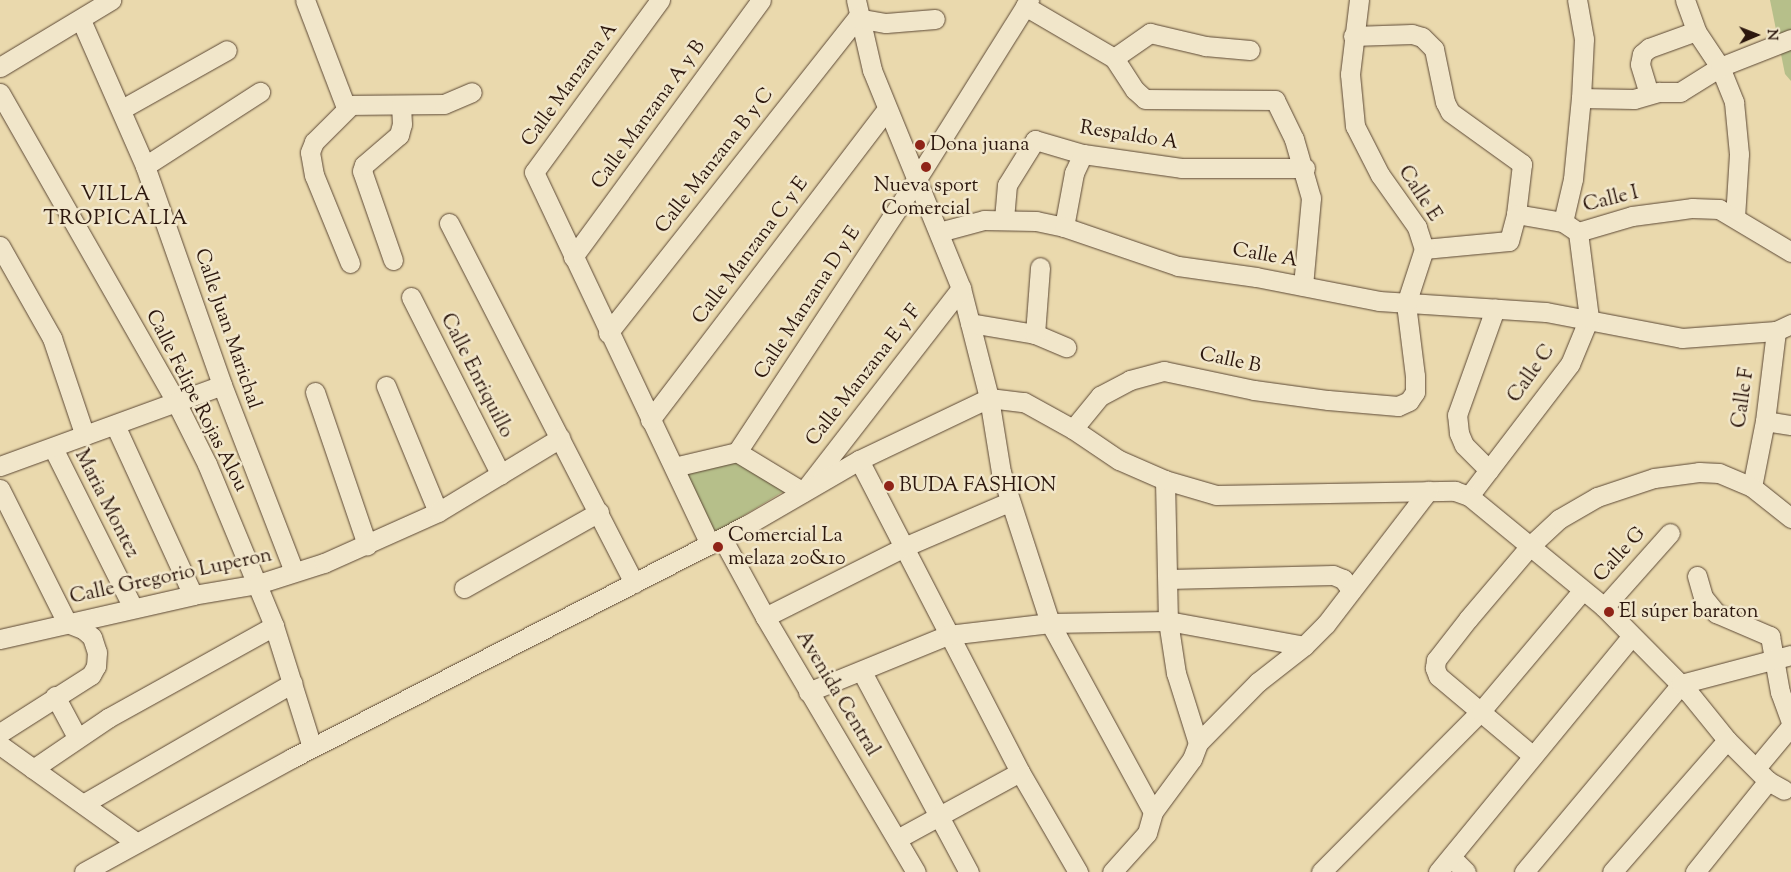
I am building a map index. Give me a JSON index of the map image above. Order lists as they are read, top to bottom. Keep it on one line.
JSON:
{"streets":{"street":["Calle Manzana A","Calle Manzana A y B","Respaldo A","Calle Manzana B y C","Calle E","Calle I","Calle Manzana C y E","Calle A","Calle Manzana D y E","Calle Juan Marichal","Calle B","Calle C","Calle Enriquillo","Calle Manzana E y F","Calle F","Calle Felipe Rojas Alou","Maria Montez","Calle G","Calle Gregorio Luperon","Avenida Central"]},"crossings":[["Calle Manzana A","Avenida Central"],["Calle Manzana A y B","Avenida Central"],["Respaldo A","Calle A"],["Calle Manzana B y C","Avenida Central"],["Calle E","Calle A"],["Calle E","Calle B"],["Calle I","Calle C"],["Calle Manzana C y E","Avenida Central"],["Calle A","Calle C"],["Calle A","Calle F"],["Calle Juan Marichal","Calle Gregorio Luperon"],["Calle Enriquillo","Calle Gregorio Luperon"],["Calle Felipe Rojas Alou","Calle Gregorio Luperon"],["Maria Montez","Calle Gregorio Luperon"]],"districts":["VILLA TROPICALIA"],"places":["Dona juana","Nueva sport Comercial","BUDA FASHION","Comercial La melaza 20&10","El súper baraton"],"north":"right"}
